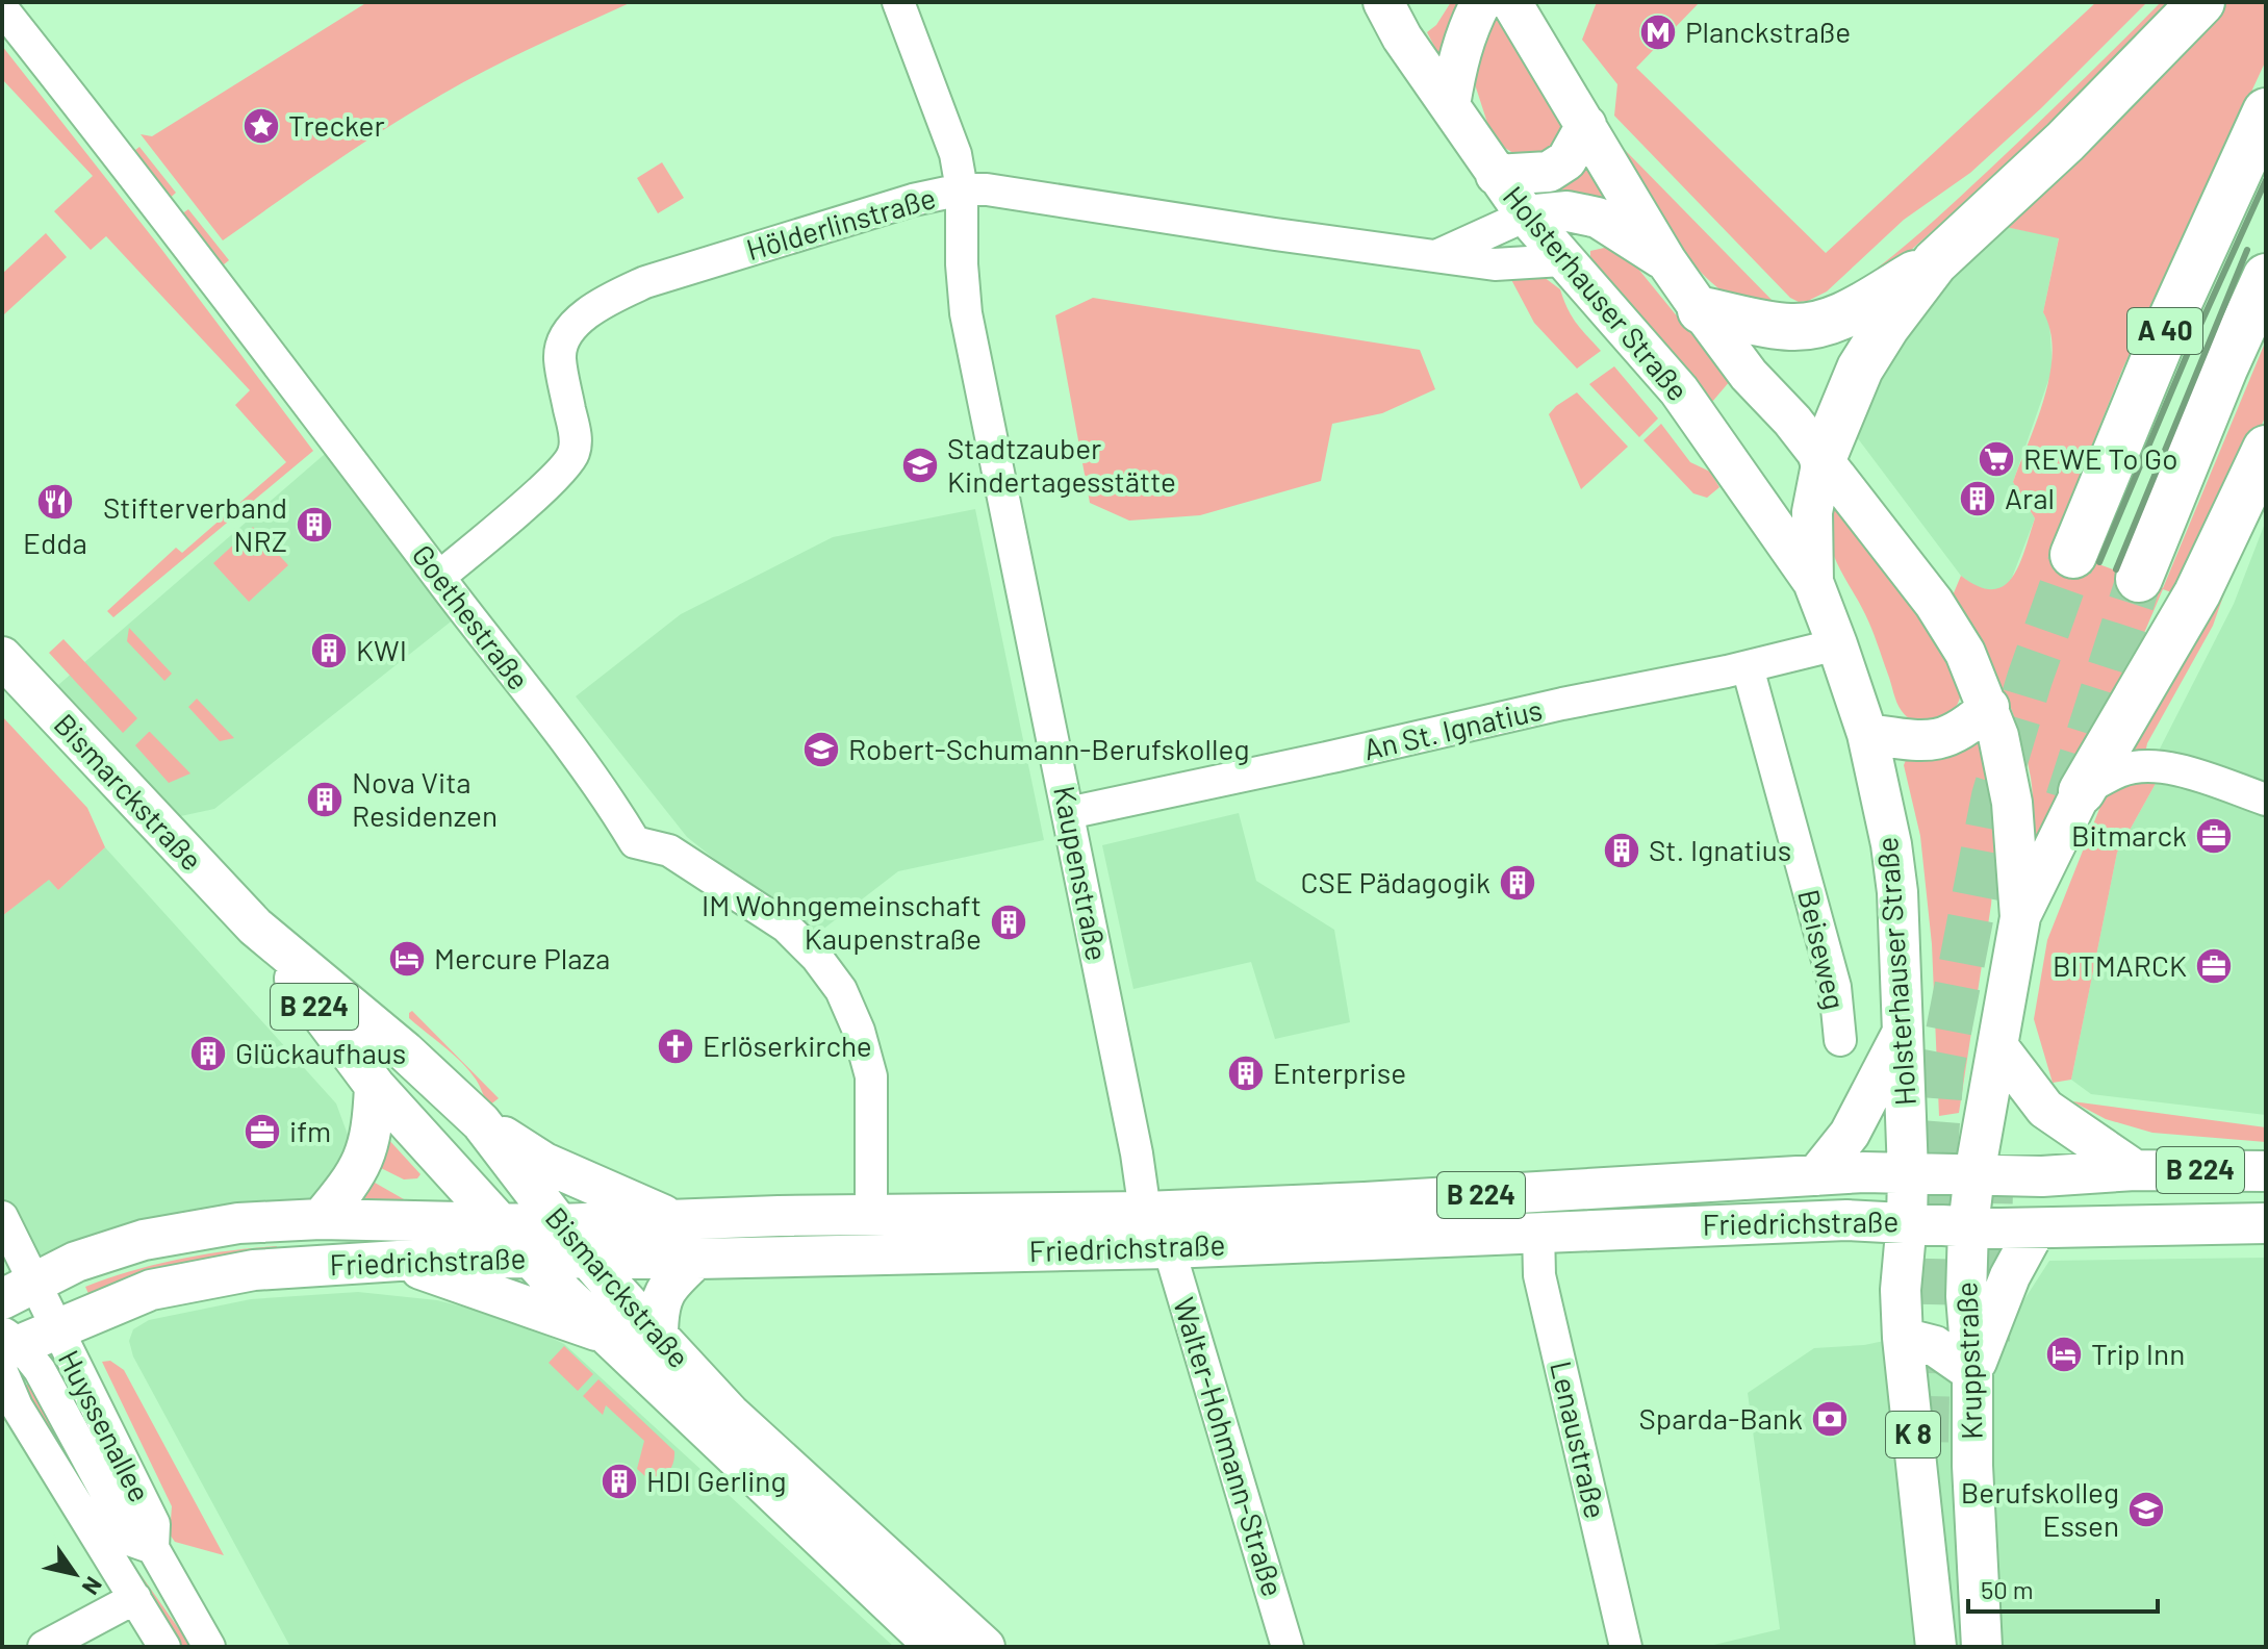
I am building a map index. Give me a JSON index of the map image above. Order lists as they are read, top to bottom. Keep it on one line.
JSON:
{"streets":{"highway":["A 40"],"main road":["Holsterhauser Straße","Bismarckstraße","B 224","Friedrichstraße","Kruppstraße","K 8"],"street":["Hölderlinstraße","Goethestraße","An St. Ignatius","Kaupenstraße","Beiseweg","Huyssenallee","Lenaustraße","Walter-Hohmann-Straße"]},"crossings":[["Hölderlinstraße","Holsterhauser Straße"],["Hölderlinstraße","Goethestraße"],["Hölderlinstraße","Kaupenstraße"],["Holsterhauser Straße","An St. Ignatius"],["Holsterhauser Straße","Friedrichstraße"],["Holsterhauser Straße","Kruppstraße"],["Holsterhauser Straße","K 8"],["Goethestraße","Friedrichstraße"],["An St. Ignatius","Kaupenstraße"],["An St. Ignatius","Beiseweg"],["Bismarckstraße","Friedrichstraße"],["Kaupenstraße","Friedrichstraße"],["Friedrichstraße","Kruppstraße"],["Friedrichstraße","Huyssenallee"],["Friedrichstraße","K 8"],["Friedrichstraße","Lenaustraße"],["Friedrichstraße","Walter-Hohmann-Straße"],["Kruppstraße","K 8"]],"places":{"metro station":["Planckstraße"],"place":["Trecker"],"supermarket":["REWE To Go"],"school or university":["Stadtzauber Kindertagesstätte","Robert-Schumann-Berufskolleg","Berufskolleg Essen"],"building":["Aral","Stifterverband NRZ","KWI","Nova Vita Residenzen","St. Ignatius","CSE Pädagogik","IM Wohngemeinschaft Kaupenstraße","Glückaufhaus","Enterprise","HDI Gerling"],"restaurant":["Edda"],"office":["Bitmarck","BITMARCK","ifm"],"hotel":["Mercure Plaza","Trip Inn"],"church":["Erlöserkirche"],"bank":["Sparda-Bank"]},"scale_bar":"50 m","north":"bottom right"}
